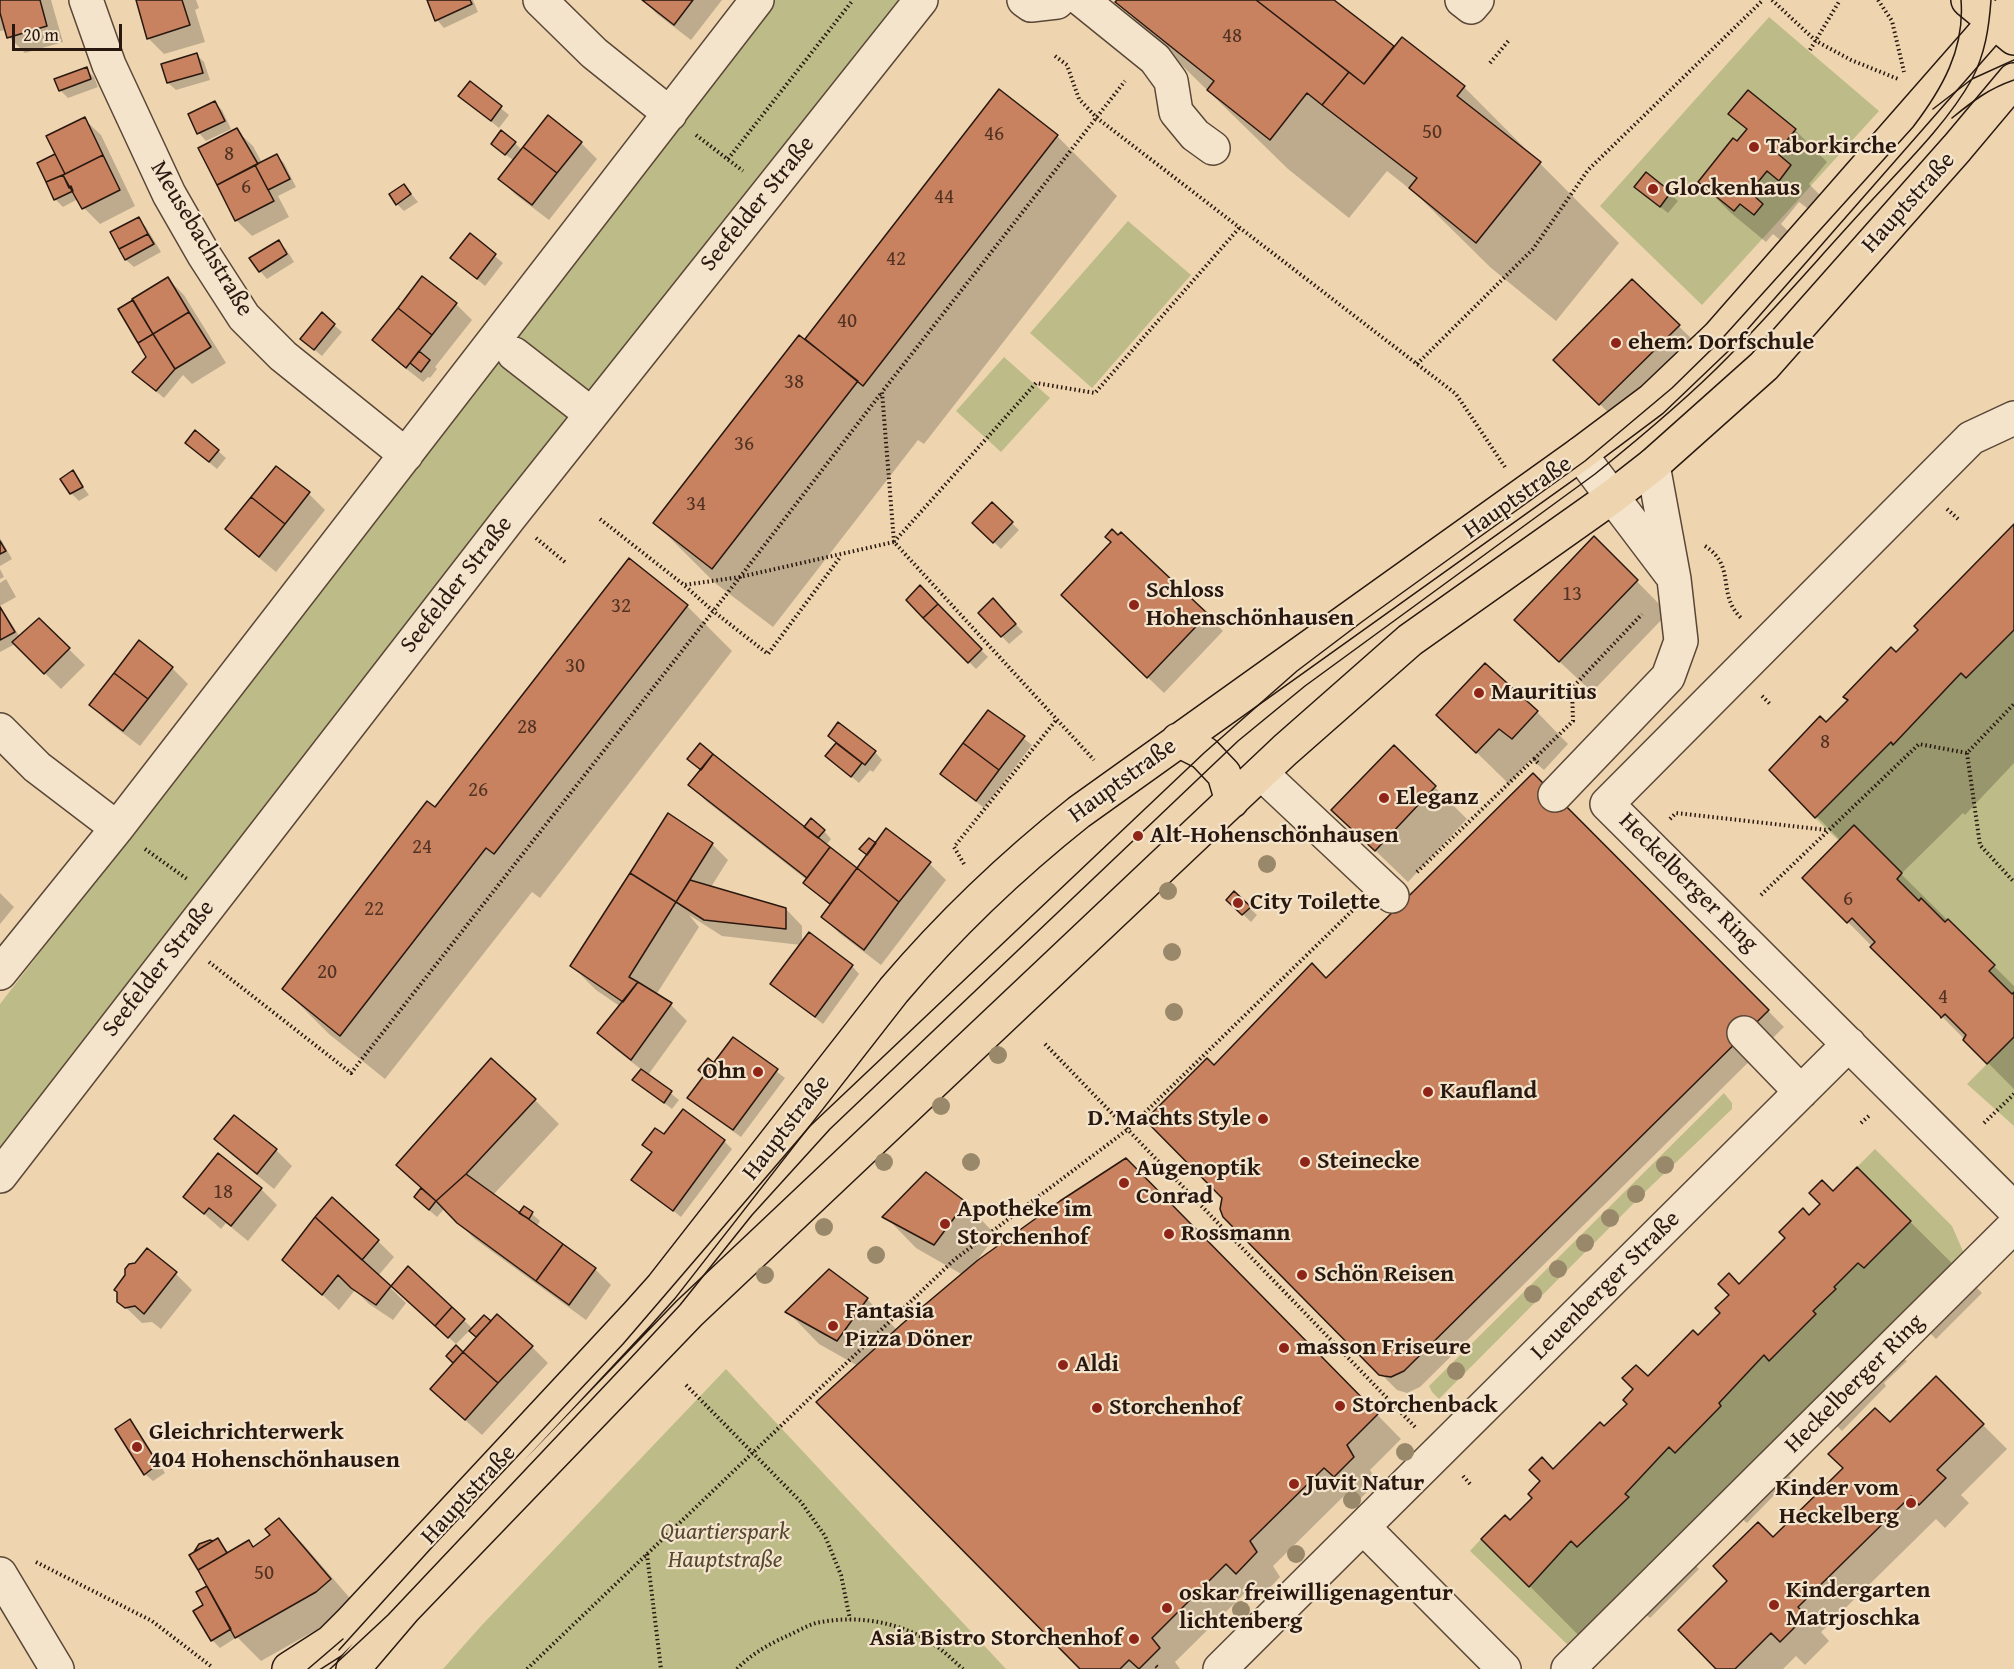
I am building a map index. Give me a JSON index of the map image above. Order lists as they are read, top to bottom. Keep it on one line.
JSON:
{"streets":{"main road":["Hauptstraße"],"street":["Seefelder Straße","Meusebachstraße","Heckelberger Ring","Leuenberger Straße"]},"crossings":[["Heckelberger Ring","Leuenberger Straße"]],"parks":["Quartierspark Hauptstraße"],"places":["Taborkirche","Glockenhaus","ehem. Dorfschule","Schloss Hohenschönhausen","Mauritius","Eleganz","Alt-Hohenschönhausen","City Toilette","Ohn","Kaufland","D. Machts Style","Steinecke","Augenoptik Conrad","Apotheke im Storchenhof","Rossmann","Schön Reisen","Fantasia Pizza Döner","masson Friseure","Aldi","Storchenback","Storchenhof","Gleichrichterwerk 404 Hohenschönhausen","Juvit Natur","Kinder vom Heckelberg","Kindergarten Matrjoschka","oskar freiwilligenagentur lichtenberg","Asia Bistro Storchenhof"],"house_numbers":["48","50","46","8","6","44","42","40","38","36","34","13","32","30","28","8","26","24","6","22","20","4","18","50"],"scale_bar":"20 m"}
